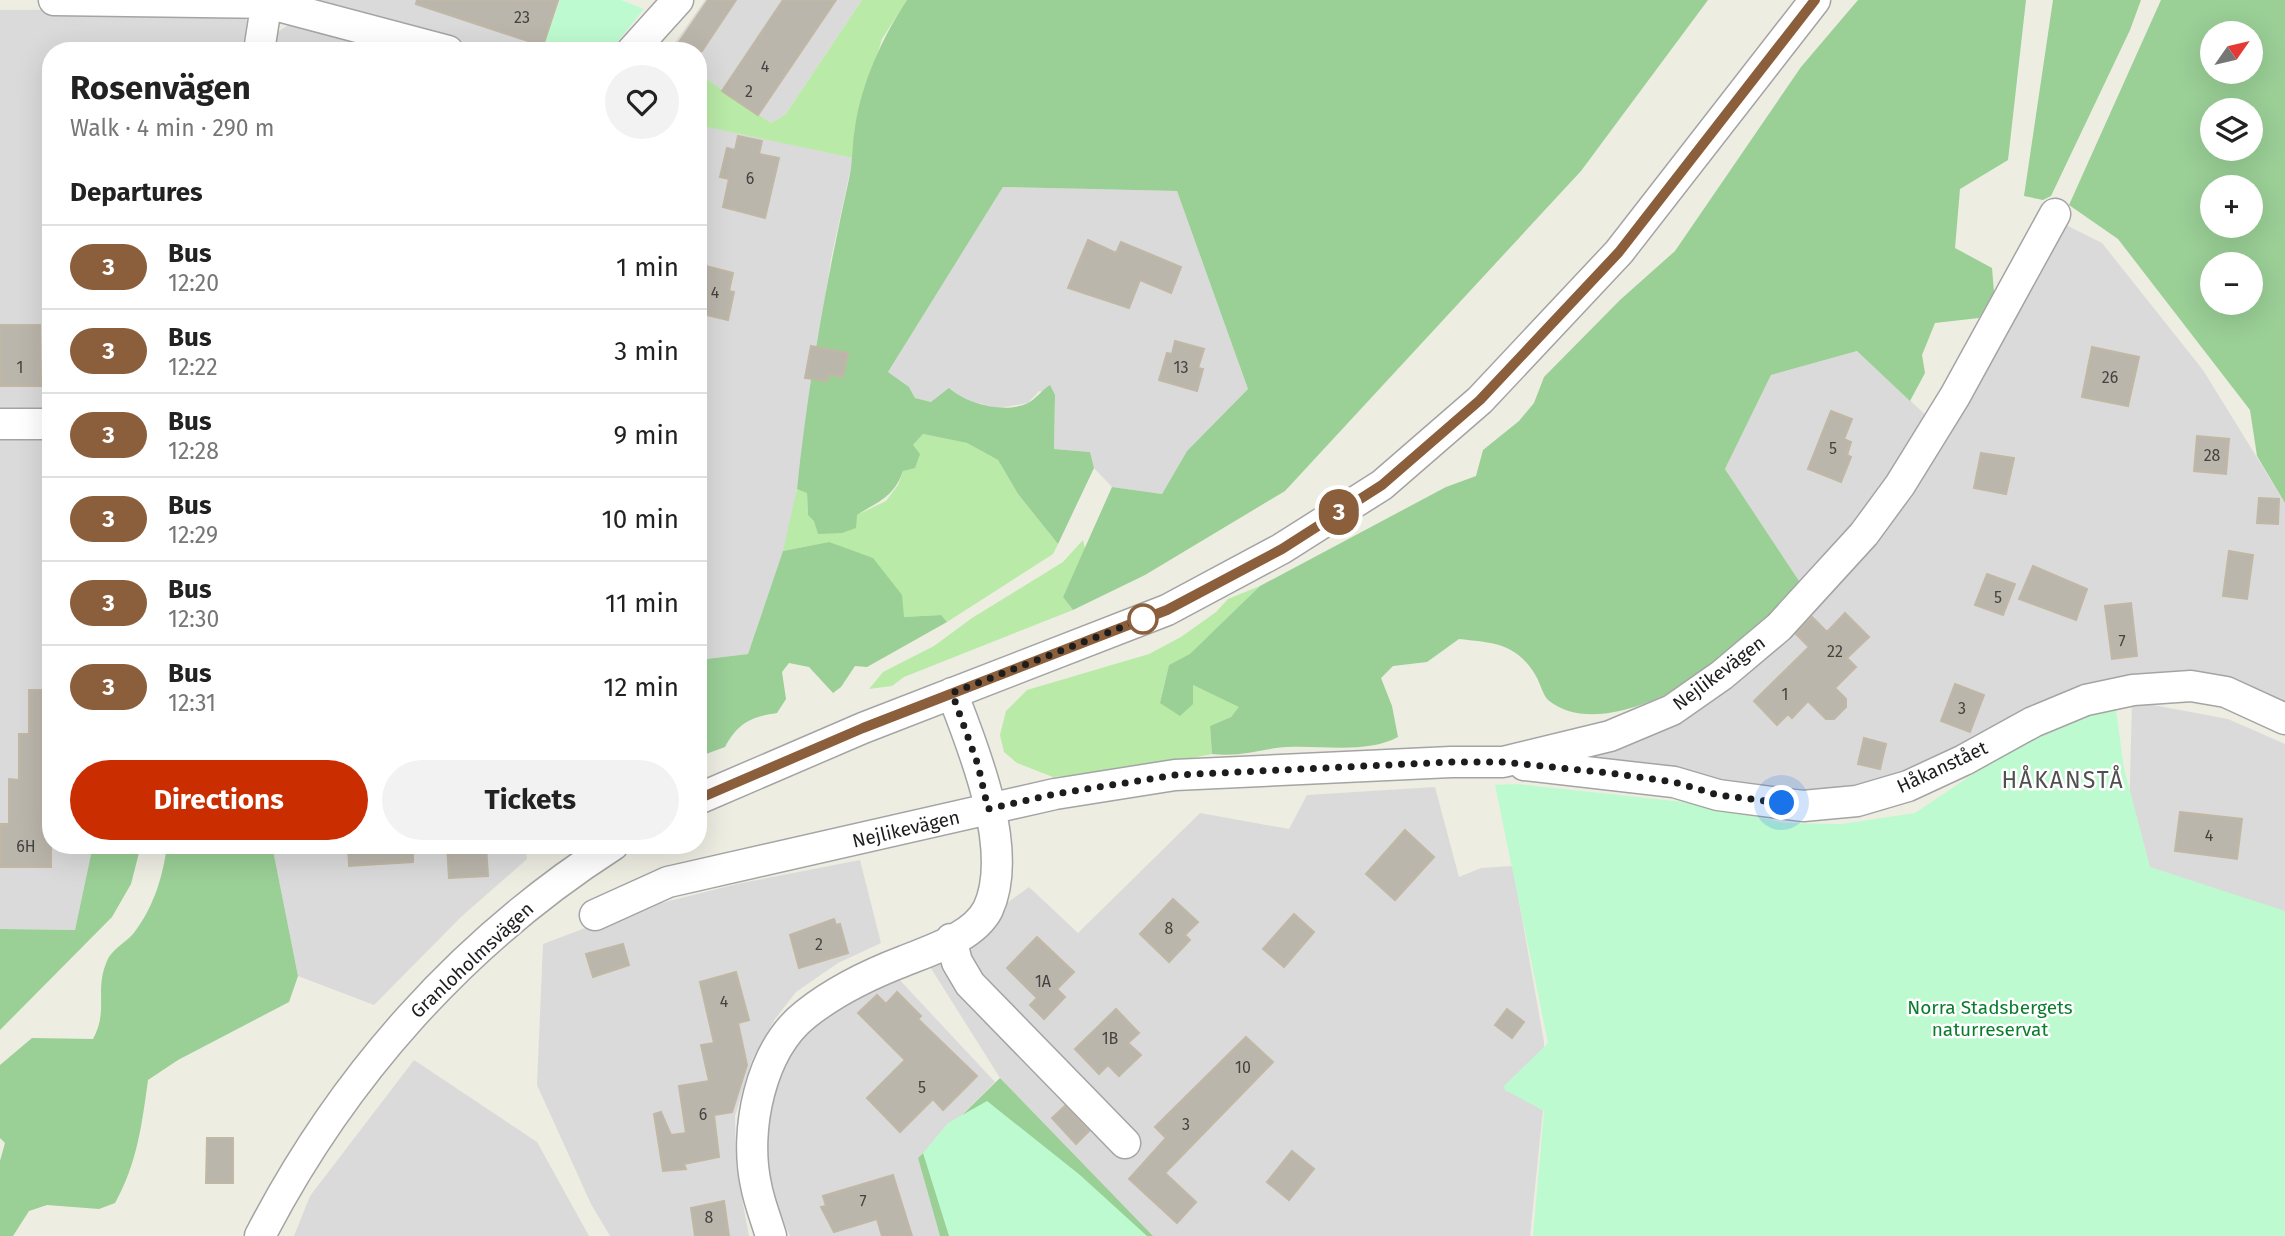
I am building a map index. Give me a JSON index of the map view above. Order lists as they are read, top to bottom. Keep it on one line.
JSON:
{"streets":{"street":["Nejlikevägen","Håkanstået","Granloholmsvägen"]},"crossings":[["Nejlikevägen","Håkanstået"]],"districts":["HÅKANSTÅ"],"parks":["Norra Stadsbergets naturreservat"],"lines":["bus line 3"],"house_numbers":["23","4","2","6","4","1","13","26","5","28","5","7","22","1","3","4","6H","8","2","1A","4","1B","10","5","6","3","7","8"],"north":"top right","page":{"on_map":"3","map_buttons":["+","−"],"heading":[["Rosenvägen","Walk · 4 min · 290 m"],"Departures"],"list":[{"mark":"3","name":"Bus","note":"12:20","value":"1 min"},{"mark":"3","name":"Bus","note":"12:22","value":"3 min"},{"mark":"3","name":"Bus","note":"12:28","value":"9 min"},{"mark":"3","name":"Bus","note":"12:29","value":"10 min"},{"mark":"3","name":"Bus","note":"12:30","value":"11 min"},{"mark":"3","name":"Bus","note":"12:31","value":"12 min"}],"buttons":["Directions","Tickets"]}}
